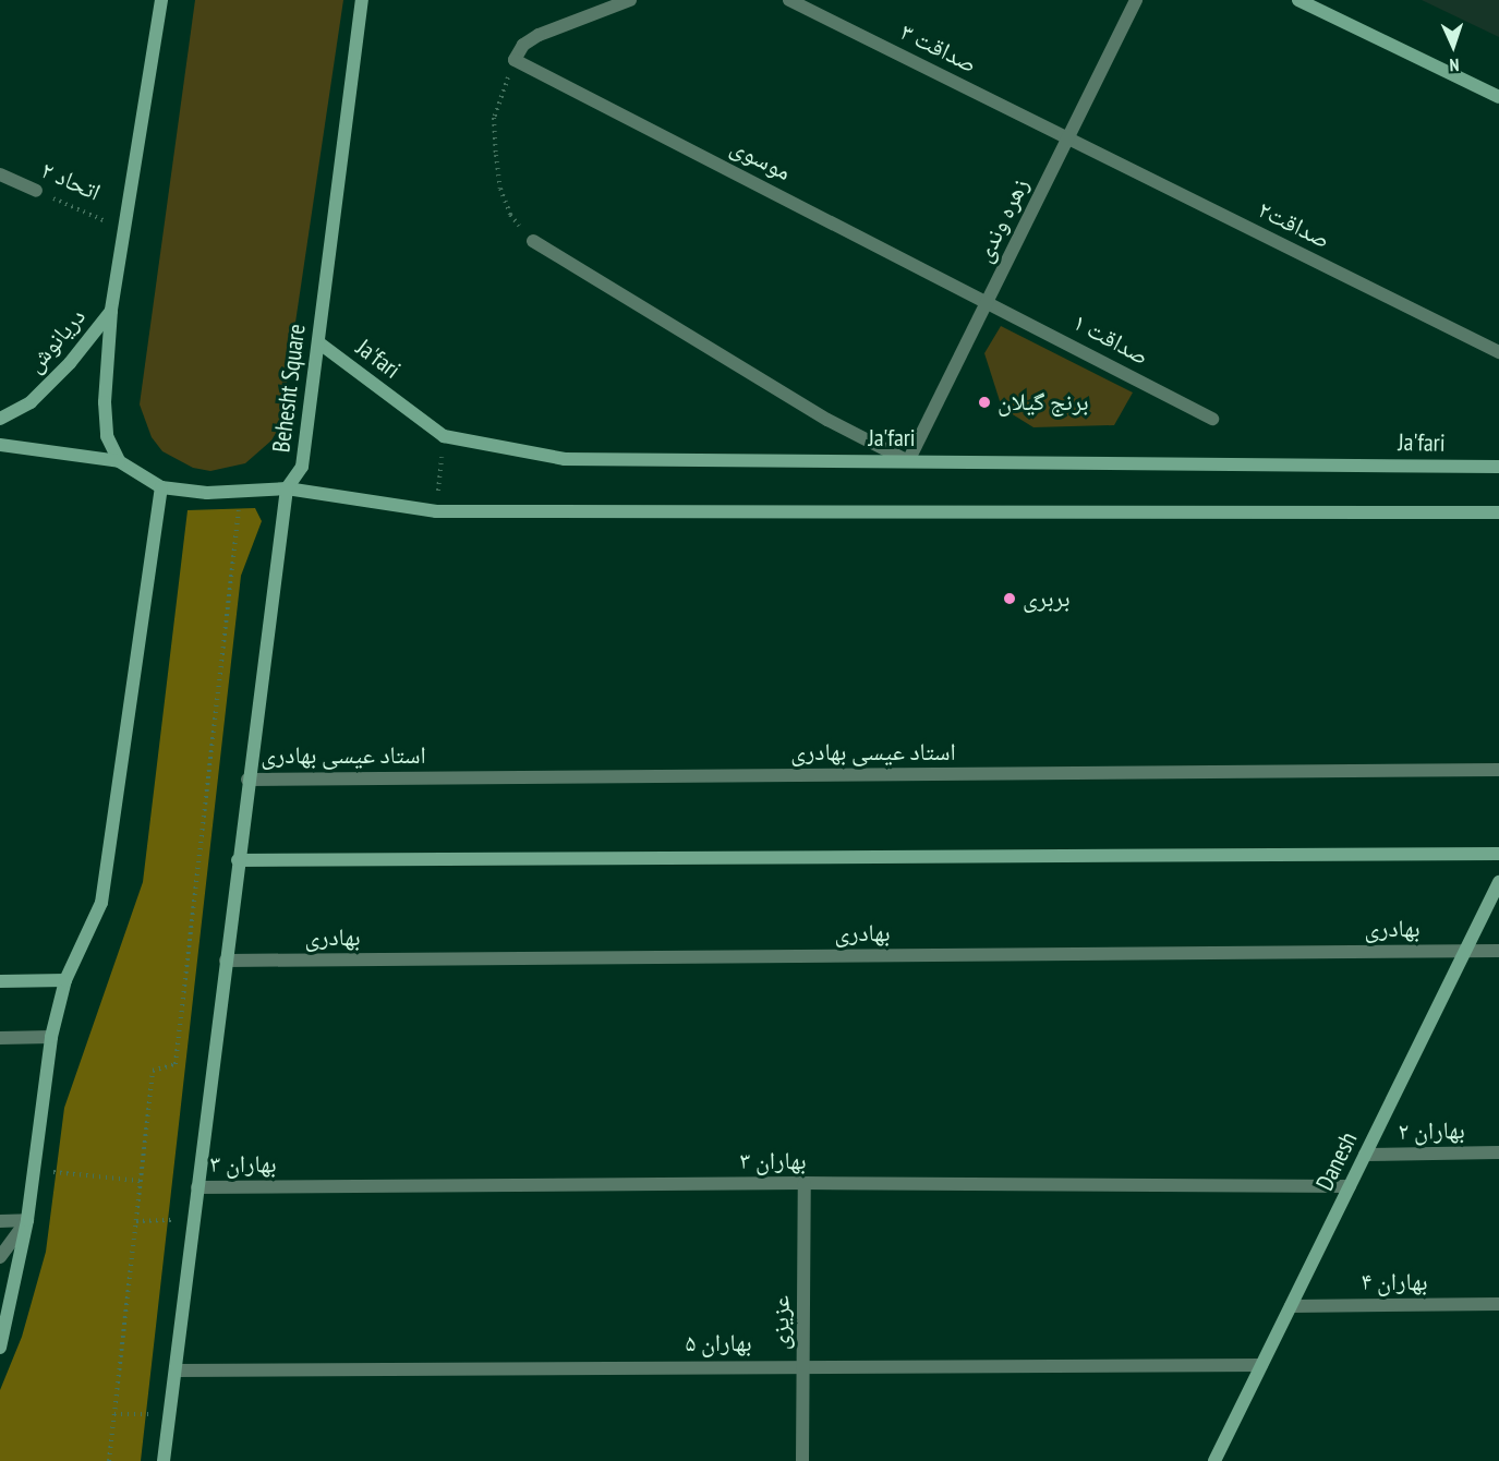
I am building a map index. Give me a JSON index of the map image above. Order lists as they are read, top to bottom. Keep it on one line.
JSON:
{"streets":{"street":["صداقت ۳","موسوی","اتحاد ۲","زهره وندی","صداقت۲","صداقت ۱","دریانوش","Ja'fari","Behesht Square","استاد عیسی بهادری","بهادری","بهاران ۲","بهاران ۳","Danesh","بهاران ۴","عزیزی","بهاران ۵"]},"crossings":[["صداقت ۳","زهره وندی"],["صداقت ۳","صداقت۲"],["موسوی","زهره وندی"],["موسوی","صداقت ۱"],["زهره وندی","صداقت۲"],["زهره وندی","صداقت ۱"],["زهره وندی","Ja'fari"],["Ja'fari","Behesht Square"],["بهادری","Danesh"],["بهاران ۲","Danesh"],["بهاران ۳","Danesh"],["بهاران ۳","عزیزی"],["Danesh","بهاران ۴"],["Danesh","بهاران ۵"],["عزیزی","بهاران ۵"]],"places":["برنج گیلان","بربری"],"north":"bottom"}
